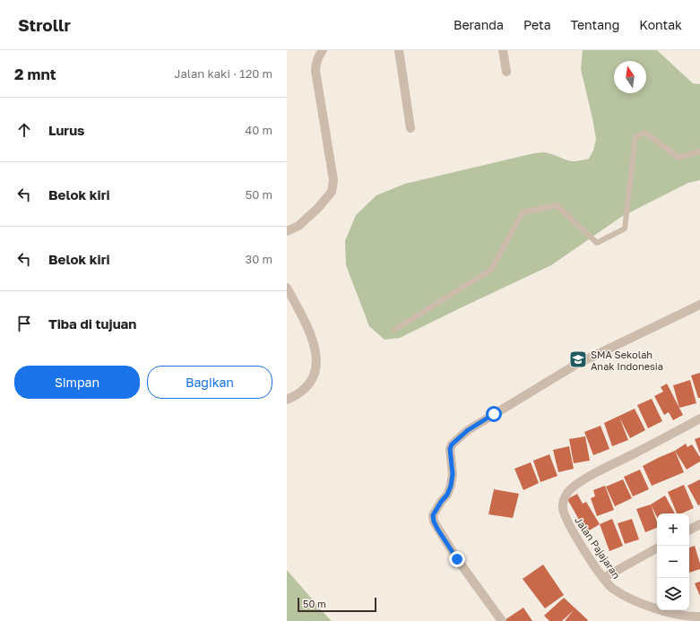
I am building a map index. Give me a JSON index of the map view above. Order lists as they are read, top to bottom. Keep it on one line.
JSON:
{"streets":{"street":["Jalan Pajajaran"]},"places":{"school or university":["SMA Sekolah Anak Indonesia"]},"scale_bar":"50 m","north":"top","page":{"header":"Strollr","nav":["Beranda","Peta","Tentang","Kontak"],"heading":["2 mnt","Jalan kaki · 120 m"],"list":[["Lurus","40 m"],["Belok kiri","50 m"],["Belok kiri","30 m"],"Tiba di tujuan"],"buttons":["Simpan","Bagikan"],"map_buttons":["+","−"],"scale":"50 m"}}
